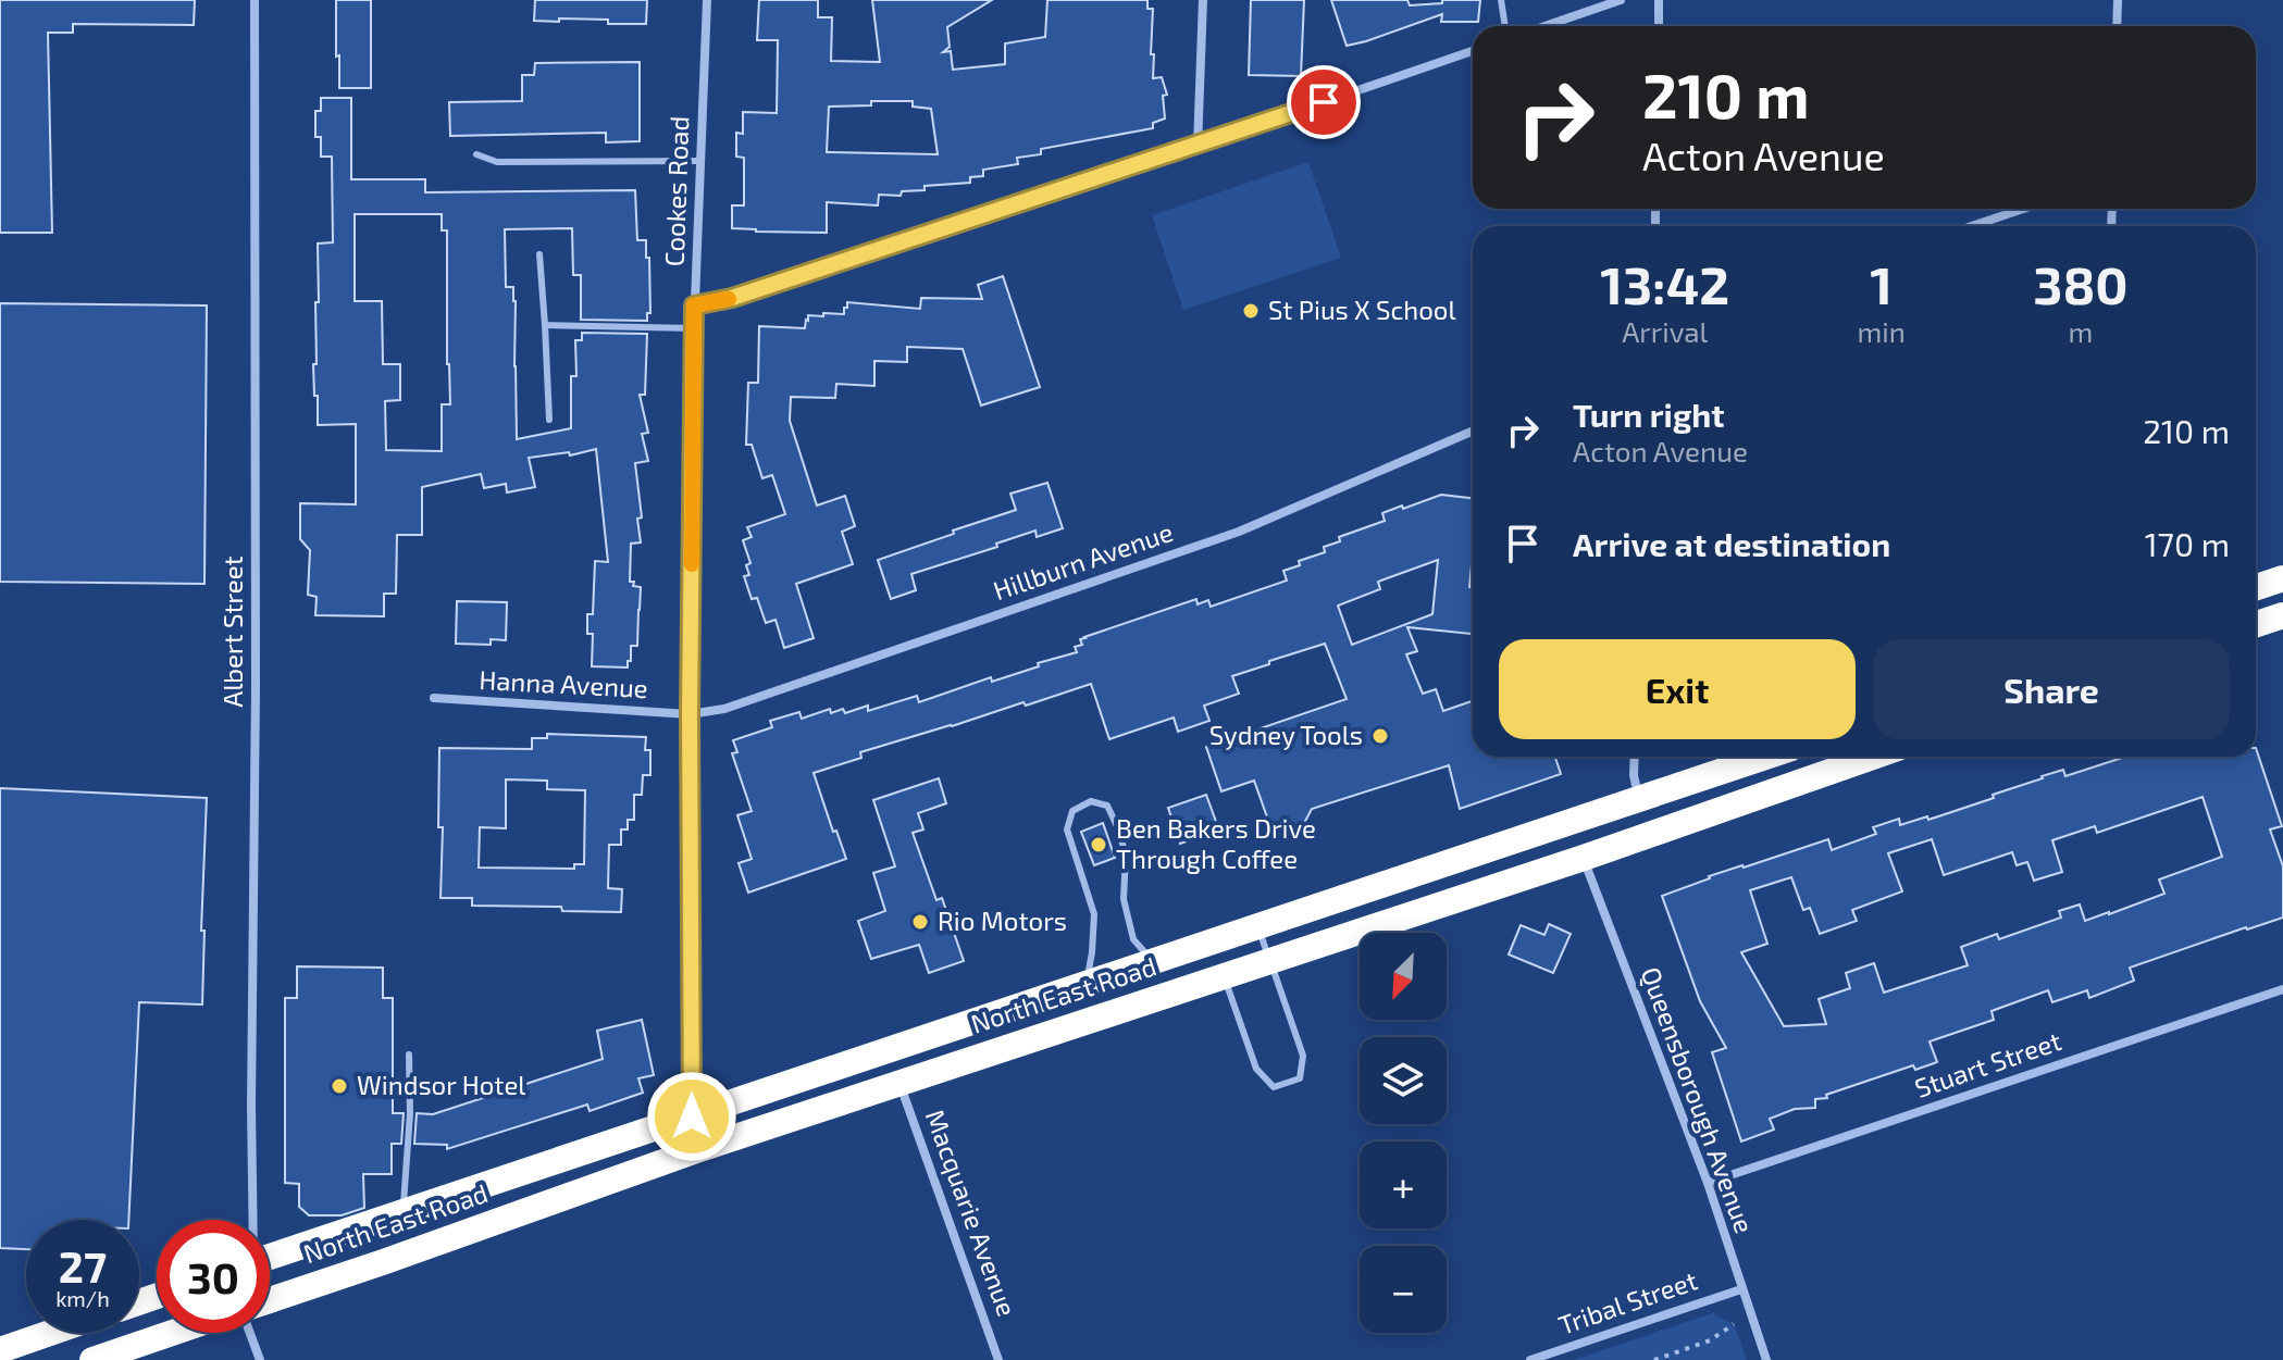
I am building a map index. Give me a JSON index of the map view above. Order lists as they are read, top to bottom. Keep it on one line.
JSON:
{"streets":{"highway":["North East Road"],"street":["Cookes Road","Hillburn Avenue","Albert Street","Hanna Avenue","Stuart Street","Queensborough Avenue","Macquarie Avenue","Tribal Street"]},"crossings":[["Cookes Road","Hillburn Avenue"],["Cookes Road","Hanna Avenue"],["Cookes Road","North East Road"],["Hillburn Avenue","Hanna Avenue"],["North East Road","Queensborough Avenue"],["North East Road","Macquarie Avenue"],["Stuart Street","Queensborough Avenue"],["Queensborough Avenue","Tribal Street"]],"places":["St Pius X School","Sydney Tools","Ben Bakers Drive Through Coffee","Rio Motors","Windsor Hotel"],"north":"bottom left","page":{"turn":["210 m","Acton Avenue"],"eta":["13:42","Arrival","1","min","380","m"],"list":[{"name":"Turn right","note":"Acton Avenue","value":"210 m"},{"name":"Arrive at destination","value":"170 m"}],"buttons":["Exit","Share"],"map_buttons":["+","−"],"speed":"27 km/h","limit":"30"}}
